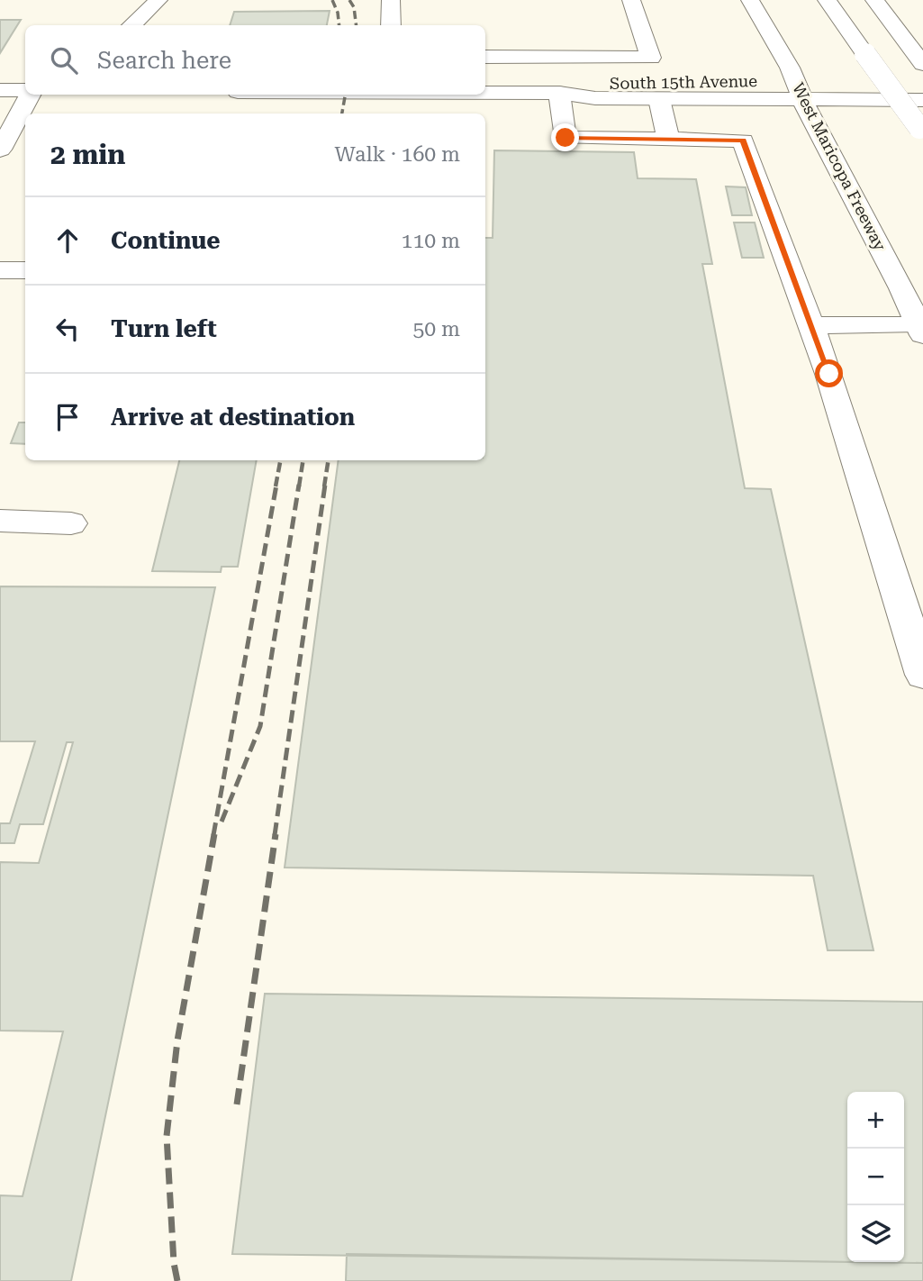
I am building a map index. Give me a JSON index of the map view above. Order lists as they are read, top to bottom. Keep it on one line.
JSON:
{"streets":{"main road":["South 15th Avenue","West Maricopa Freeway"]},"crossings":[["South 15th Avenue","West Maricopa Freeway"]],"page":{"search":"Search here","heading":["2 min","Walk · 160 m"],"list":[["Continue","110 m"],["Turn left","50 m"],"Arrive at destination"],"map_buttons":["+","−"]}}
